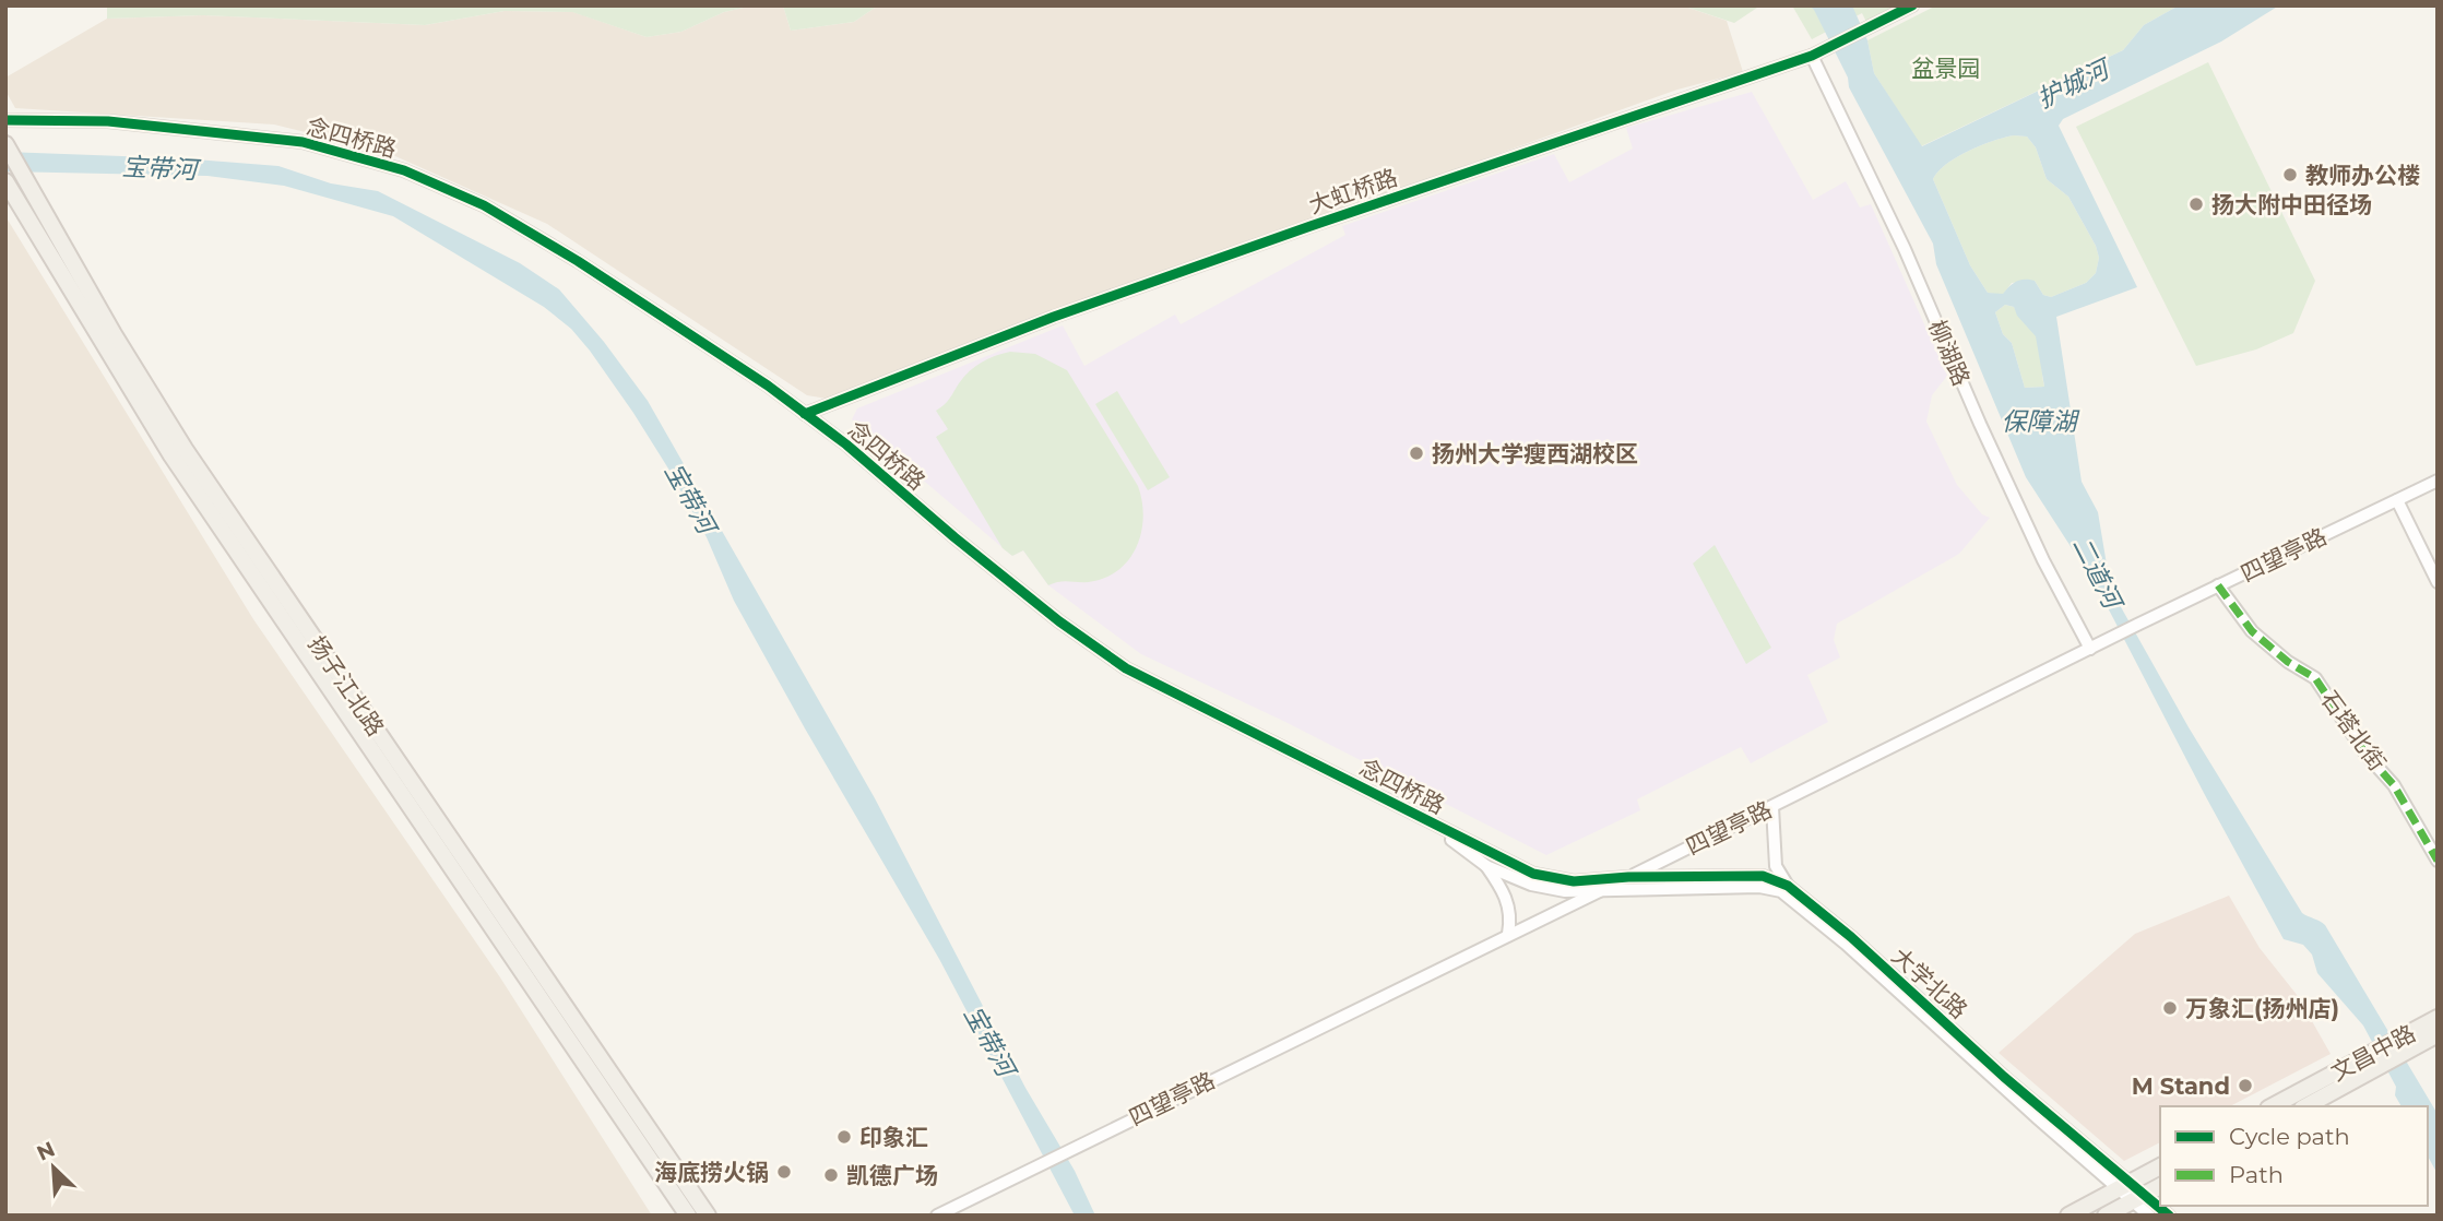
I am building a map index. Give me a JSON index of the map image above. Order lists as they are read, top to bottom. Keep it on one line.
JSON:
{"streets":{"main road":["扬子江北路","文昌中路"],"street":["念四桥路","大虹桥路","柳湖路","四望亭路","石塔北街","大学北路"]},"crossings":[["念四桥路","大虹桥路"],["念四桥路","四望亭路"],["念四桥路","大学北路"],["大虹桥路","柳湖路"],["柳湖路","四望亭路"],["四望亭路","石塔北街"],["四望亭路","大学北路"]],"water":["护城河","宝带河","保障湖","二道河"],"parks":["盆景园"],"places":["教师办公楼","扬大附中田径场","扬州大学瘦西湖校区","万象汇(扬州店)","M Stand","印象汇","海底捞火锅","凯德广场"],"legend":["Cycle path","Path"],"north":"top left"}
